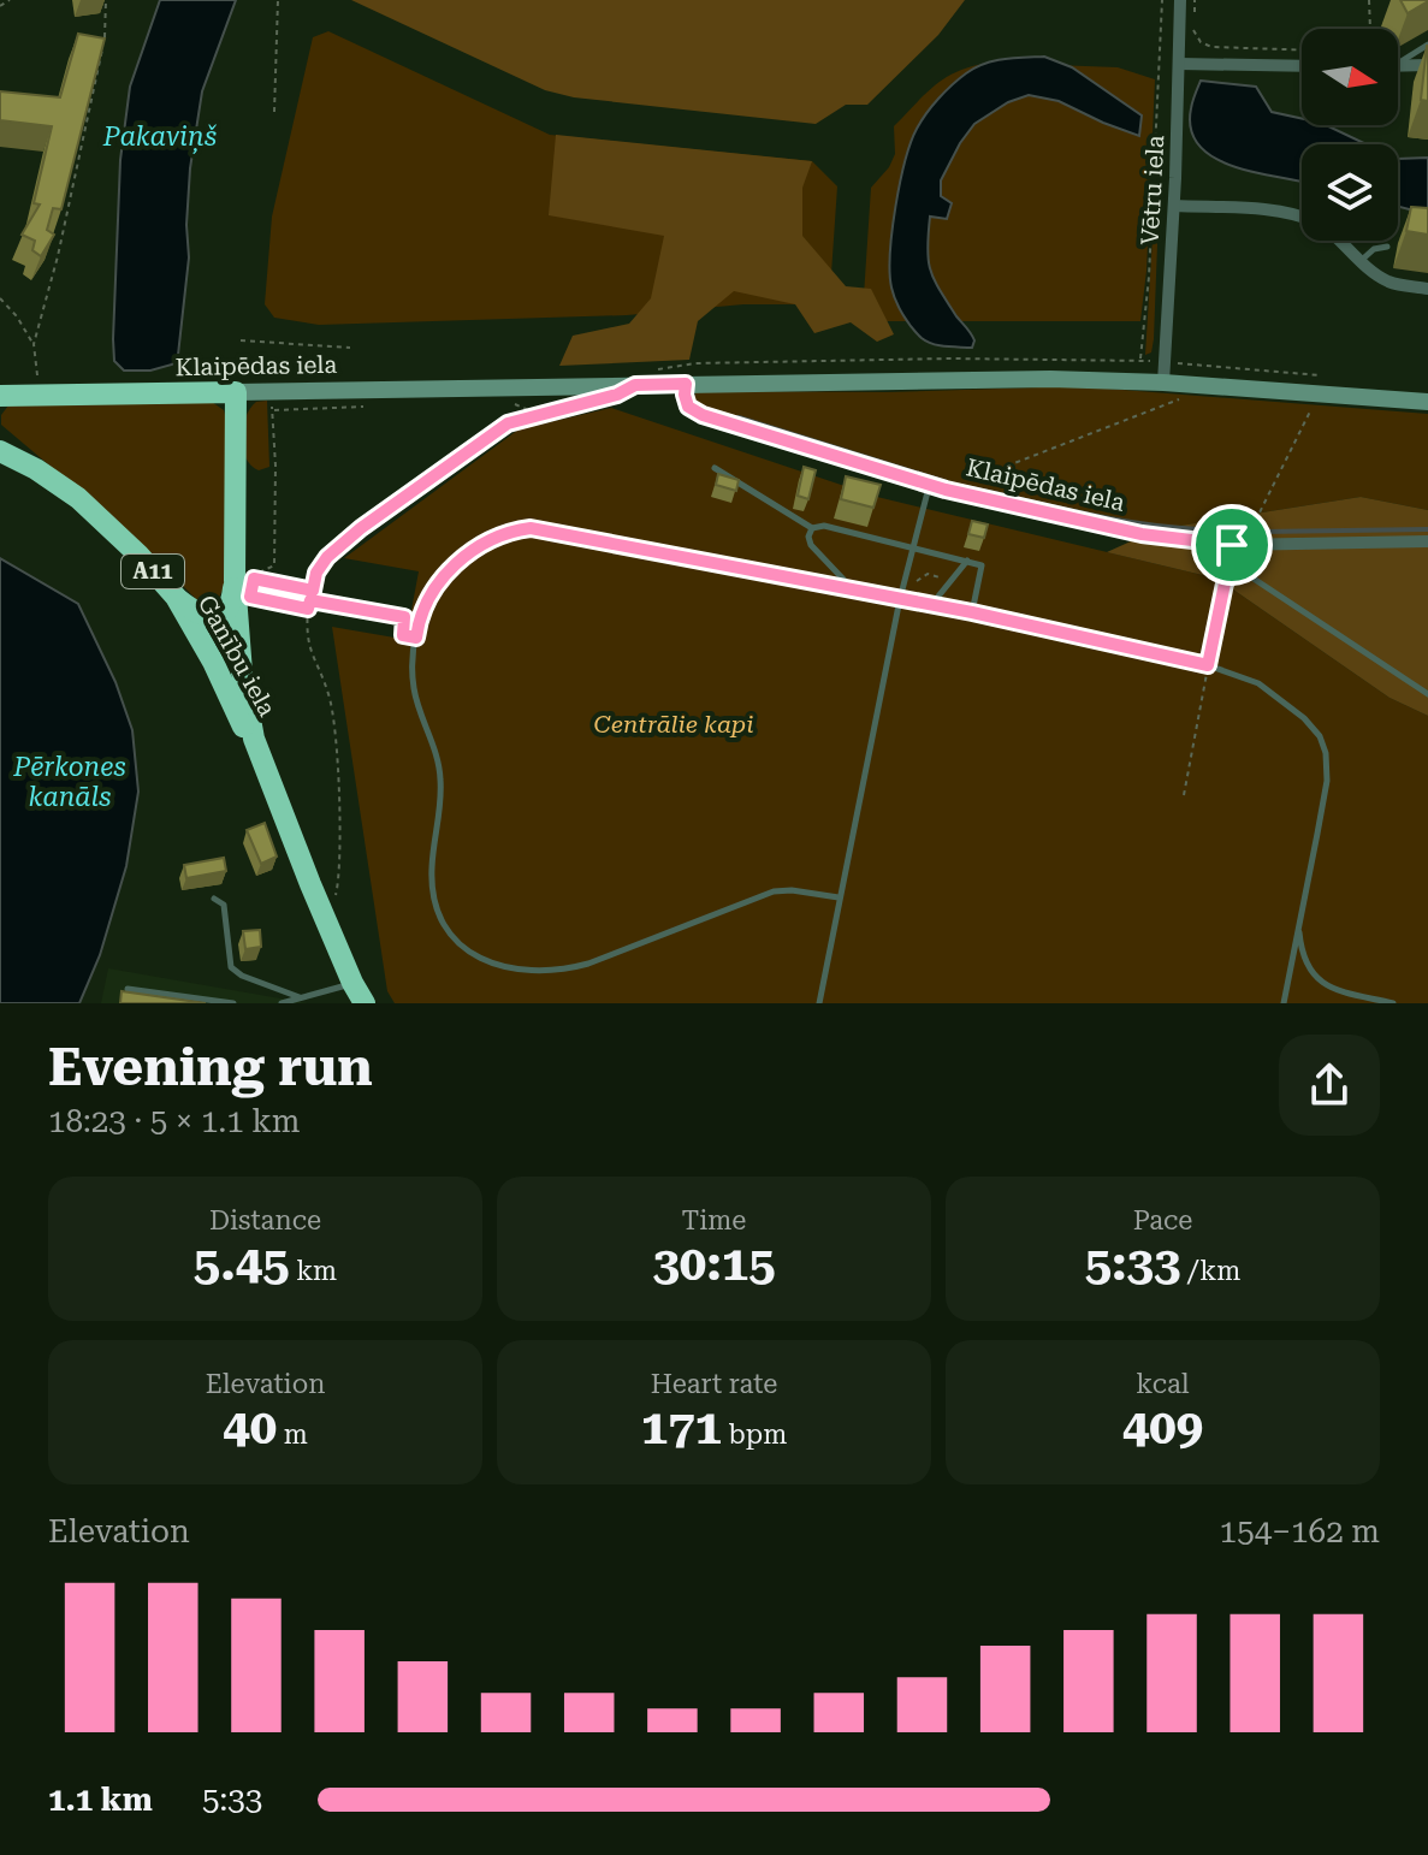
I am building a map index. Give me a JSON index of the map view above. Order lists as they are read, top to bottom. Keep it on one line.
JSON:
{"streets":{"highway":["Klaipēdas iela","A11","Ganību iela"],"street":["Vētru iela"]},"crossings":[["Vētru iela","Klaipēdas iela"],["Klaipēdas iela","Ganību iela"]],"water":["Pakaviņš","Pērkones kanāls"],"parks":["Centrālie kapi"],"north":"right","page":{"heading":["Evening run","18:23 · 5 × 1.1 km"],"stats":[["Distance","5.45 km"],["Time","30:15"],["Pace","5:33 /km"],["Elevation","40 m"],["Heart rate","171 bpm"],["kcal","409"]],"chart":["Elevation","154–162 m"],"list":[{"name":"1.1 km","note":"5:33"}]}}
